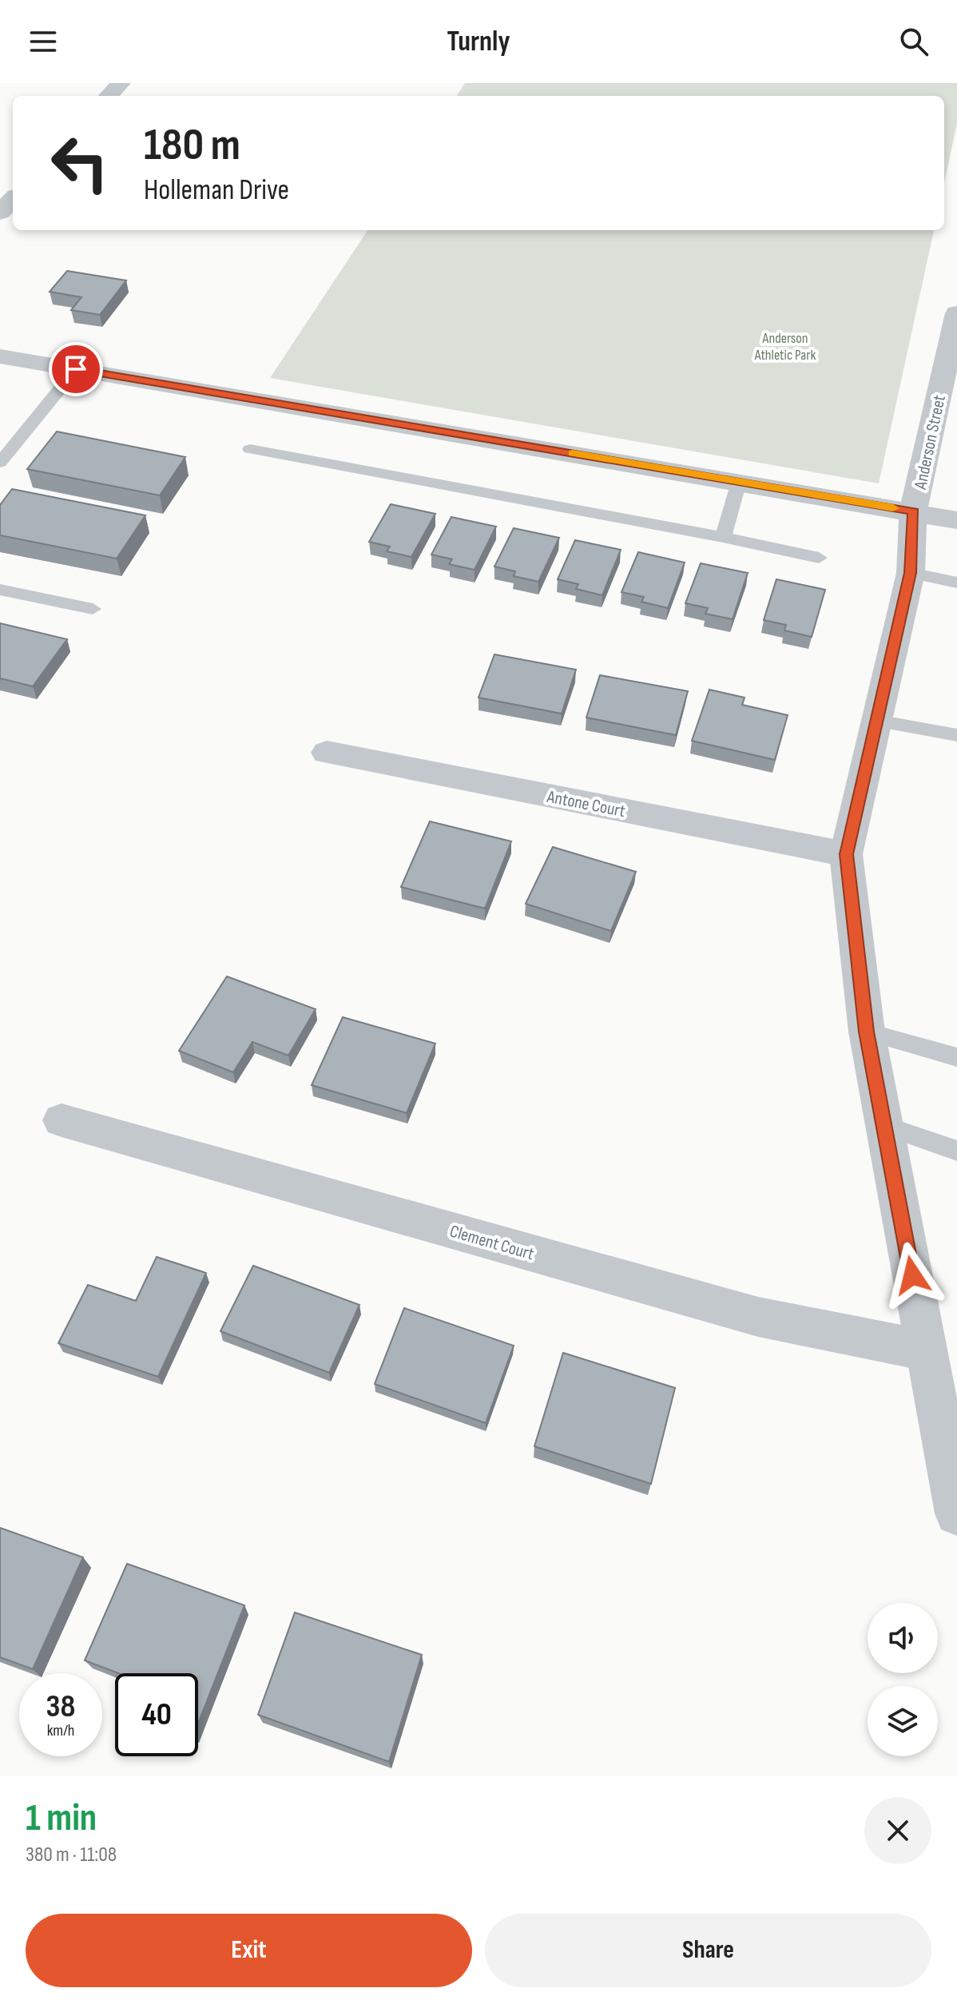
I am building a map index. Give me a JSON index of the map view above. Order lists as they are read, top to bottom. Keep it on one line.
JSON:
{"streets":{"street":["Anderson Street","Antone Court","Clement Court"]},"crossings":[["Anderson Street","Antone Court"],["Anderson Street","Clement Court"]],"parks":["Anderson Athletic Park"],"page":{"header":"Turnly","turn":["180 m","Holleman Drive"],"speed":"38 km/h","limit":"40","heading":["1 min","380 m · 11:08"],"buttons":["Exit","Share"]}}
